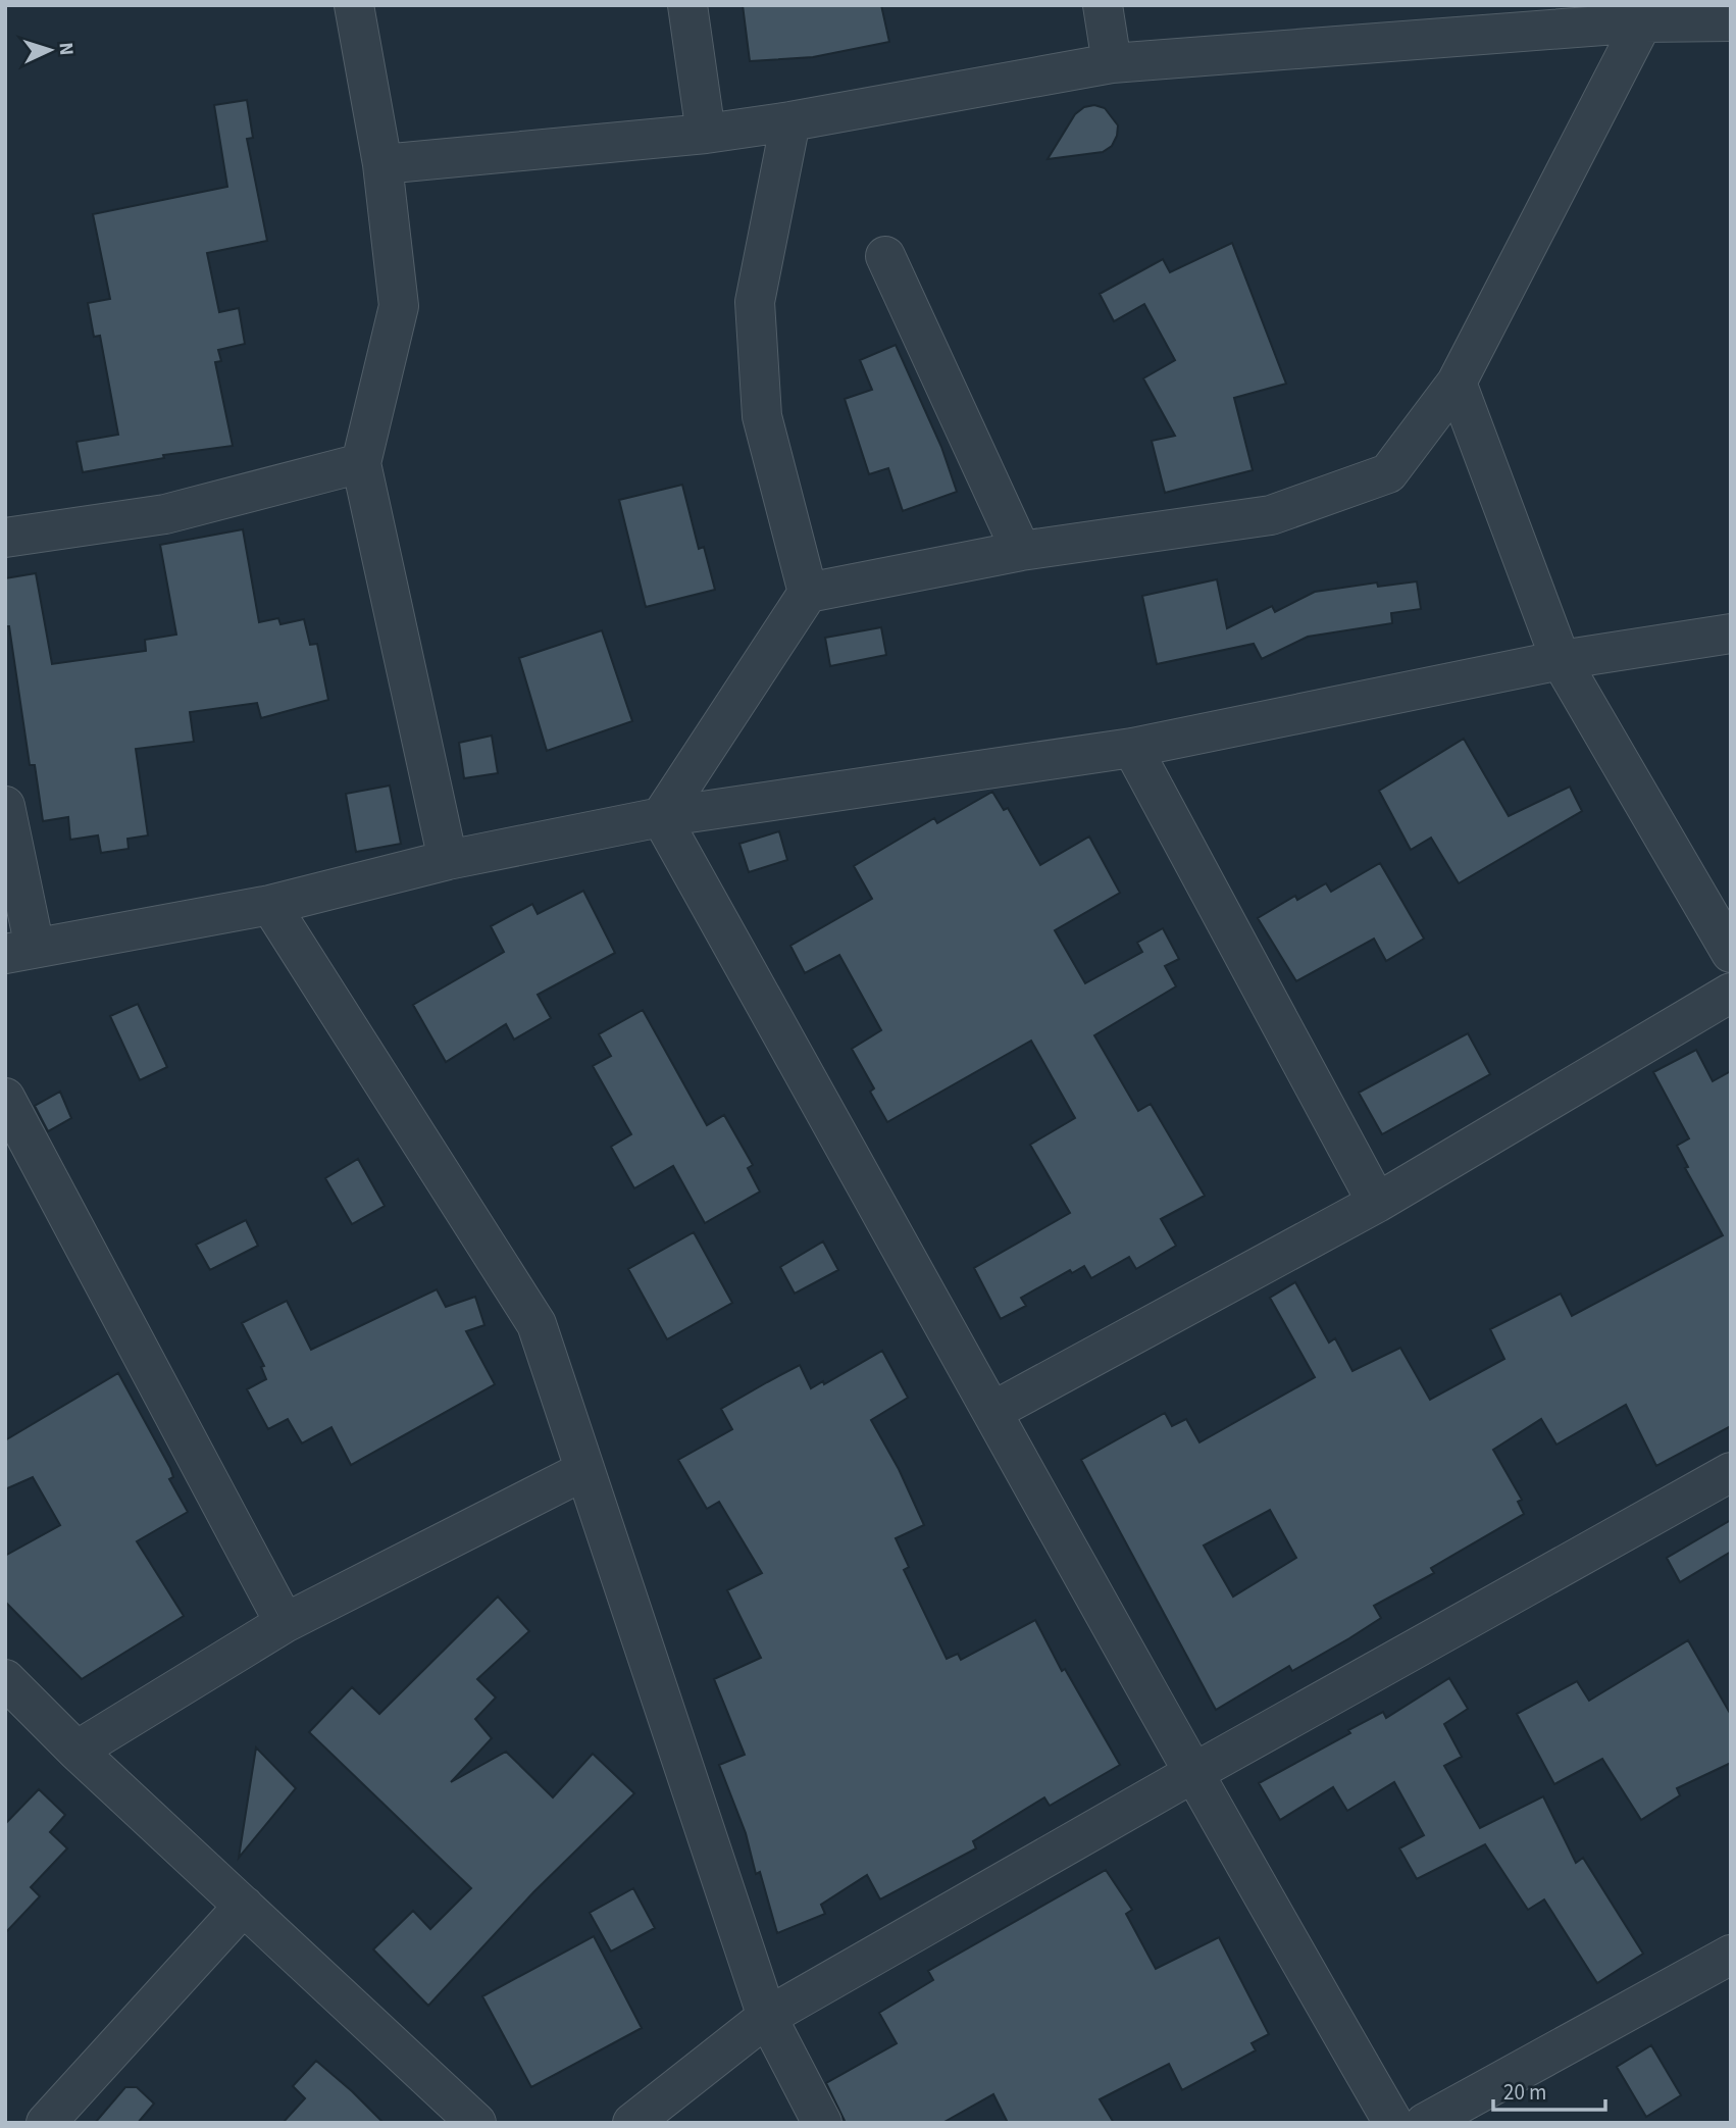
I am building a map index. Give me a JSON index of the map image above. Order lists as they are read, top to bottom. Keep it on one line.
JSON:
{"scale_bar":"20 m","north":"right"}
